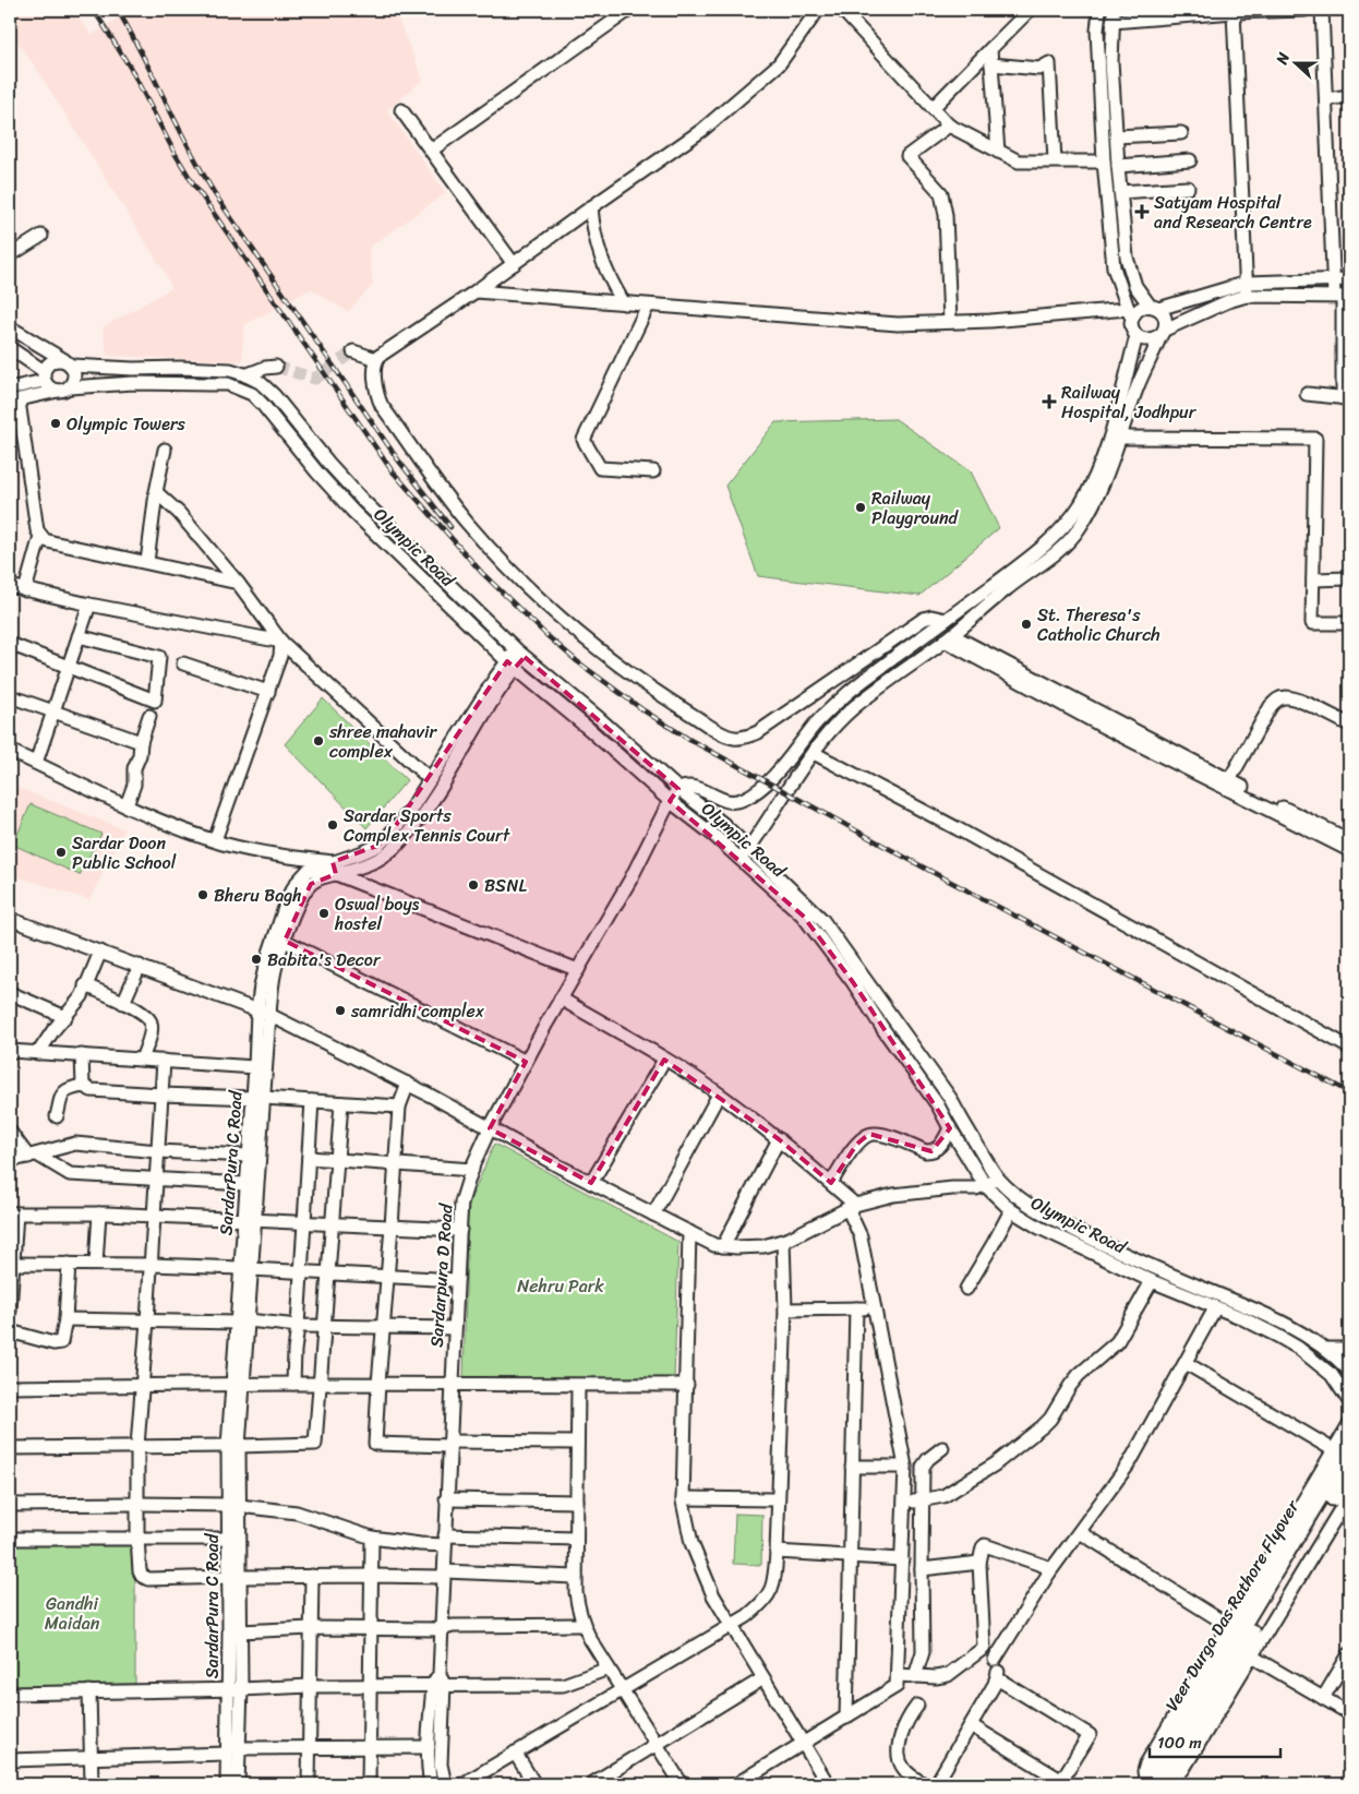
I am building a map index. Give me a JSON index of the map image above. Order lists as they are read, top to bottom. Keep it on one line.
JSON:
{"streets":{"main road":["Veer Durga Das Rathore Flyover"],"street":["Olympic Road","SardarPura C Road","Sardarpura D Road"]},"crossings":[["Olympic Road","SardarPura C Road"],["Olympic Road","Sardarpura D Road"]],"parks":["Nehru Park","Gandhi Maidan"],"places":{"health":["Satyam Hospital and Research Centre","Railway Hospital, Jodhpur"],"other":["Olympic Towers","Railway Playground","St. Theresa's Catholic Church","shree mahavir complex","Sardar Sports Complex Tennis Court","Sardar Doon Public School","BSNL","Bheru Bagh","Oswal boys hostel","Babita's Decor","samridhi complex"]},"scale_bar":"100 m","north":"left"}
